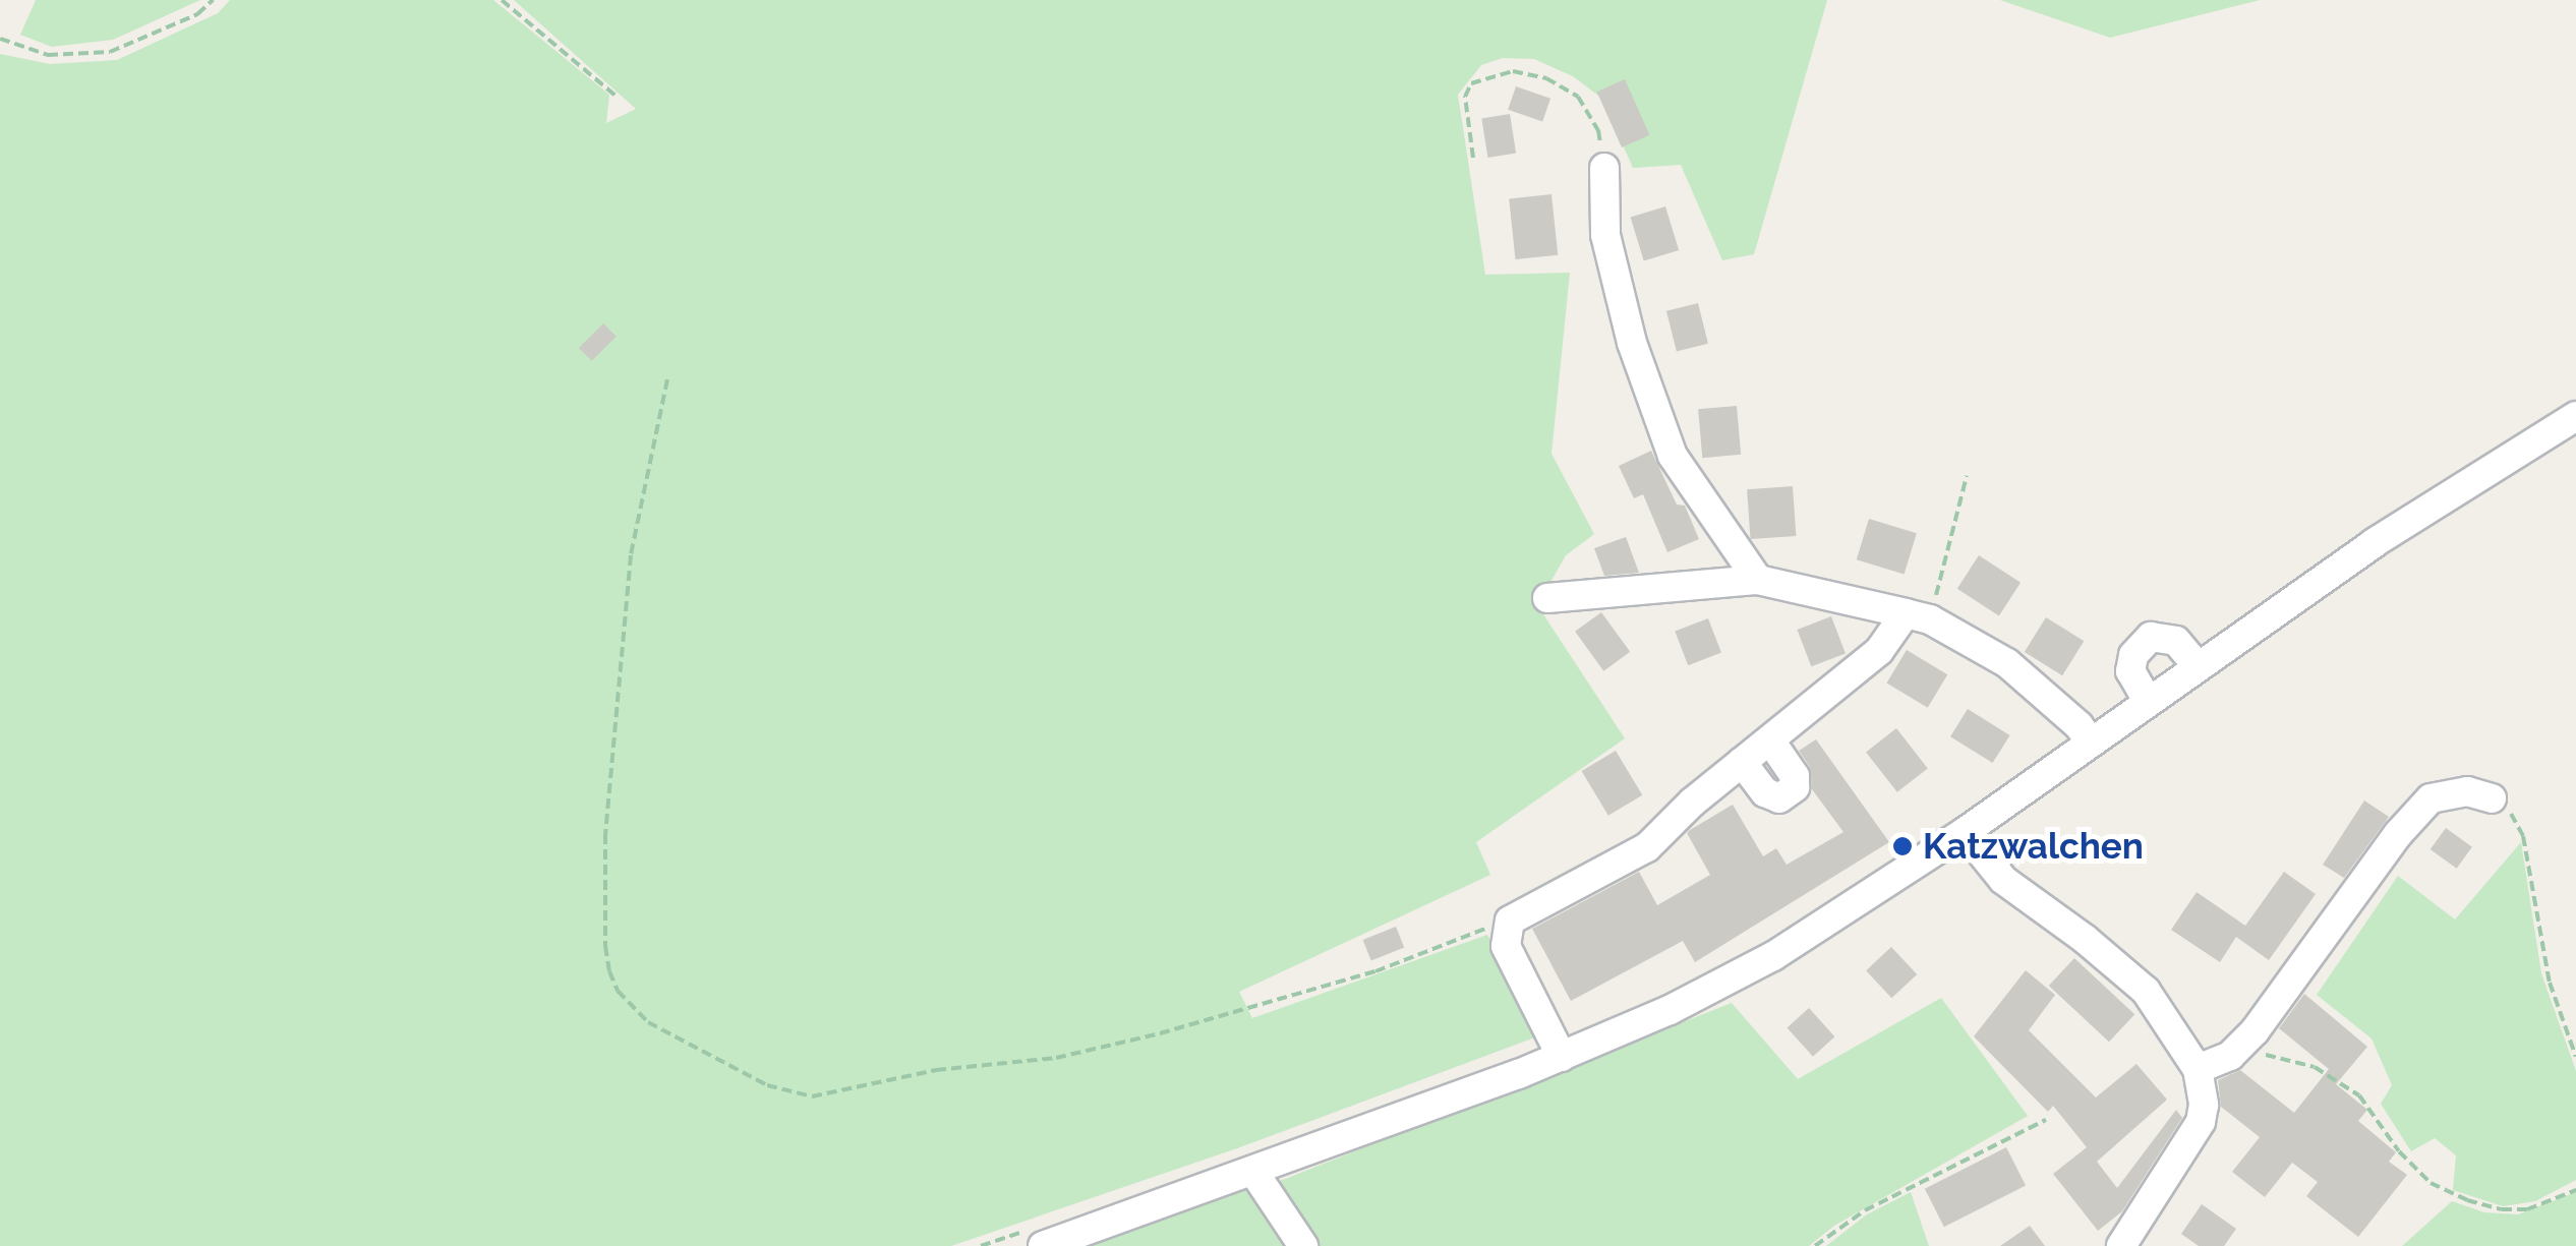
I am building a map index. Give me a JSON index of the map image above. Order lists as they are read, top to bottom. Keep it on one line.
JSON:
{"places":["Katzwalchen"]}
